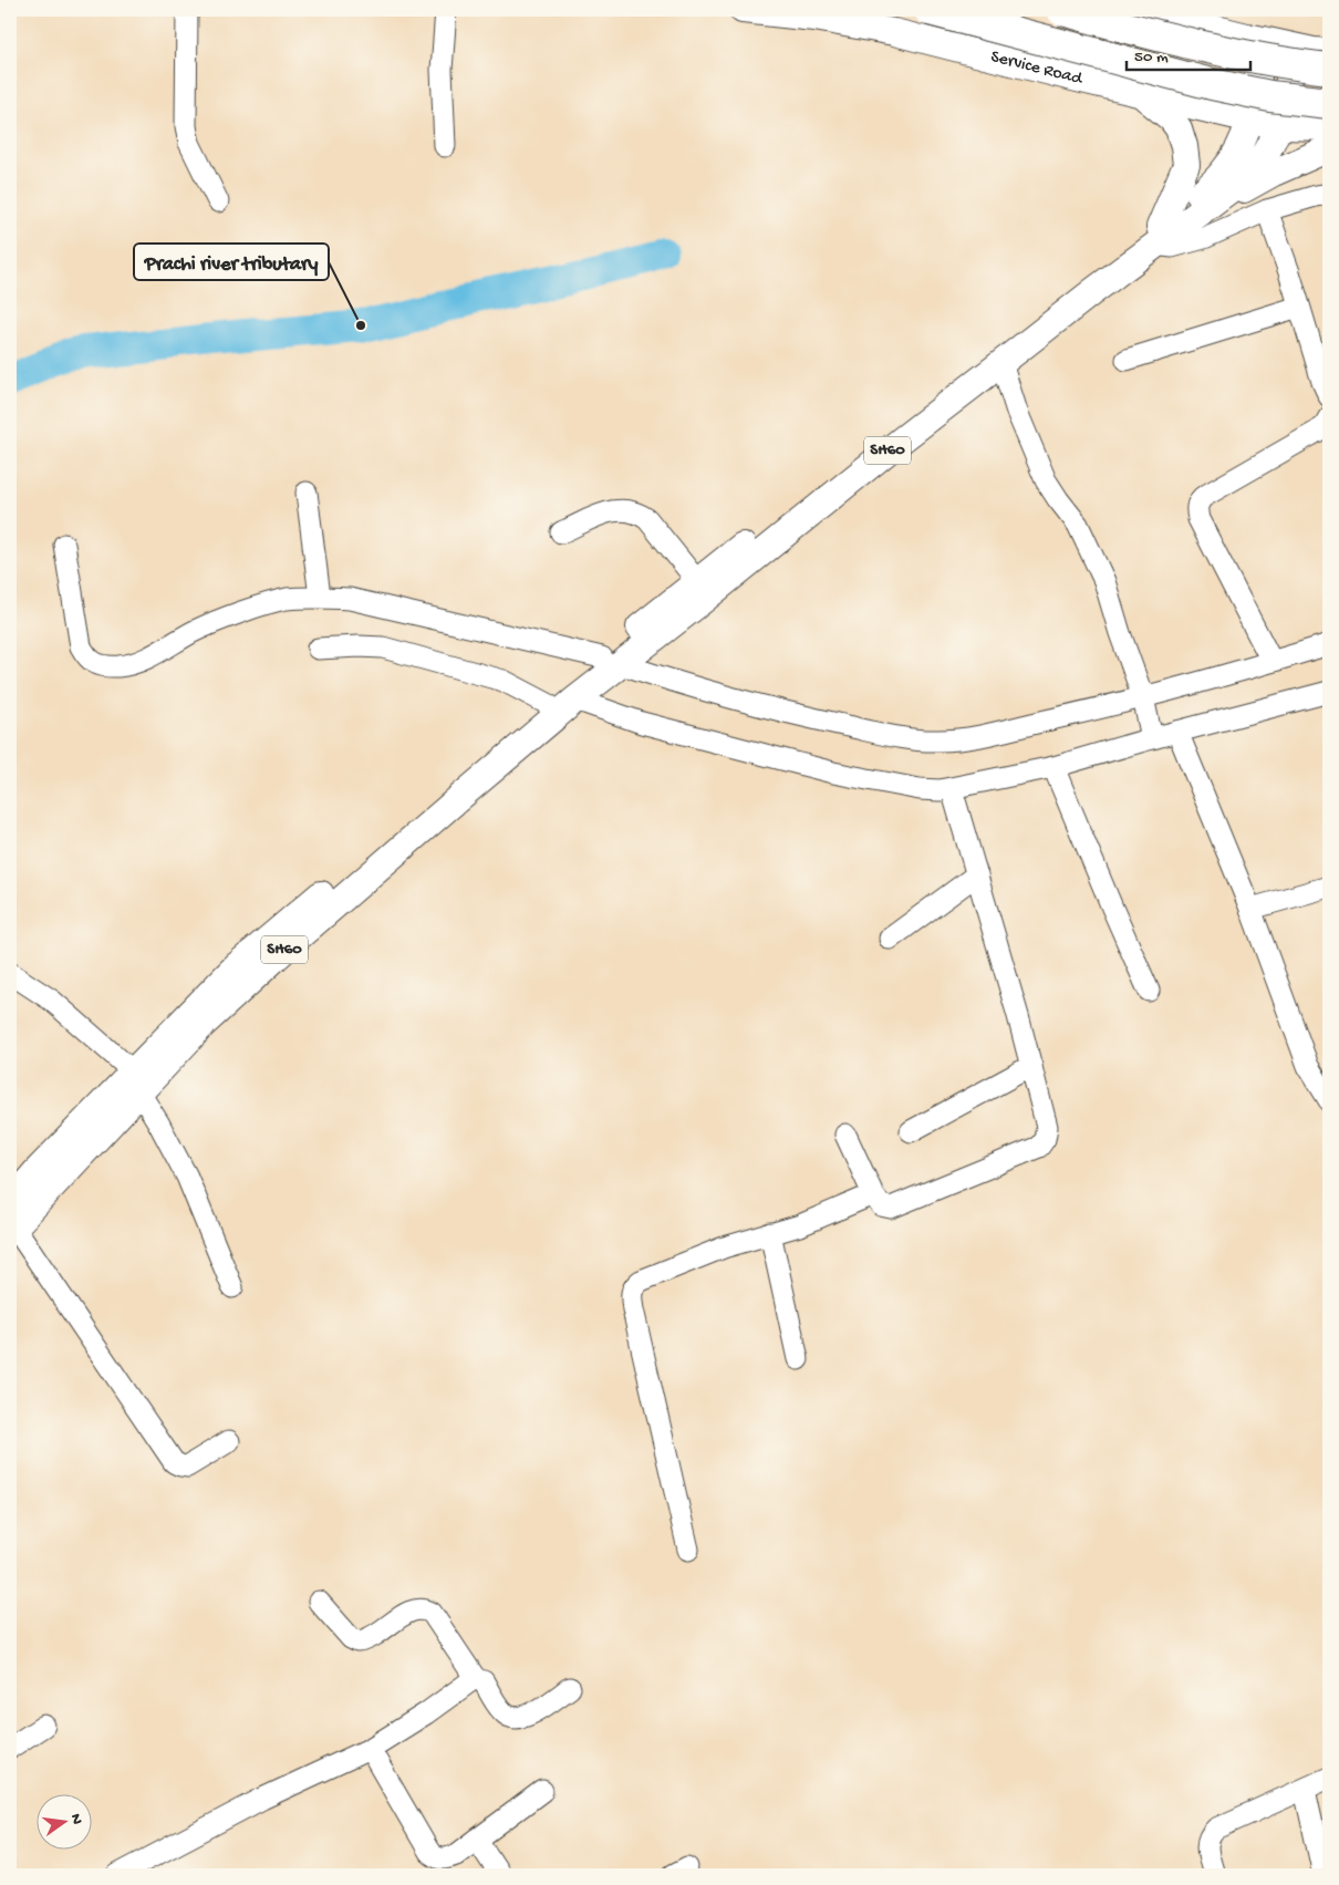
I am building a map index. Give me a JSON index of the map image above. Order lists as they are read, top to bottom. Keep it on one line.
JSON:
{"streets":{"main road":["Service Road","SH60"]},"crossings":[["Service Road","SH60"]],"places":["Prachi river tributary"],"scale_bar":"50 m","north":"right"}
